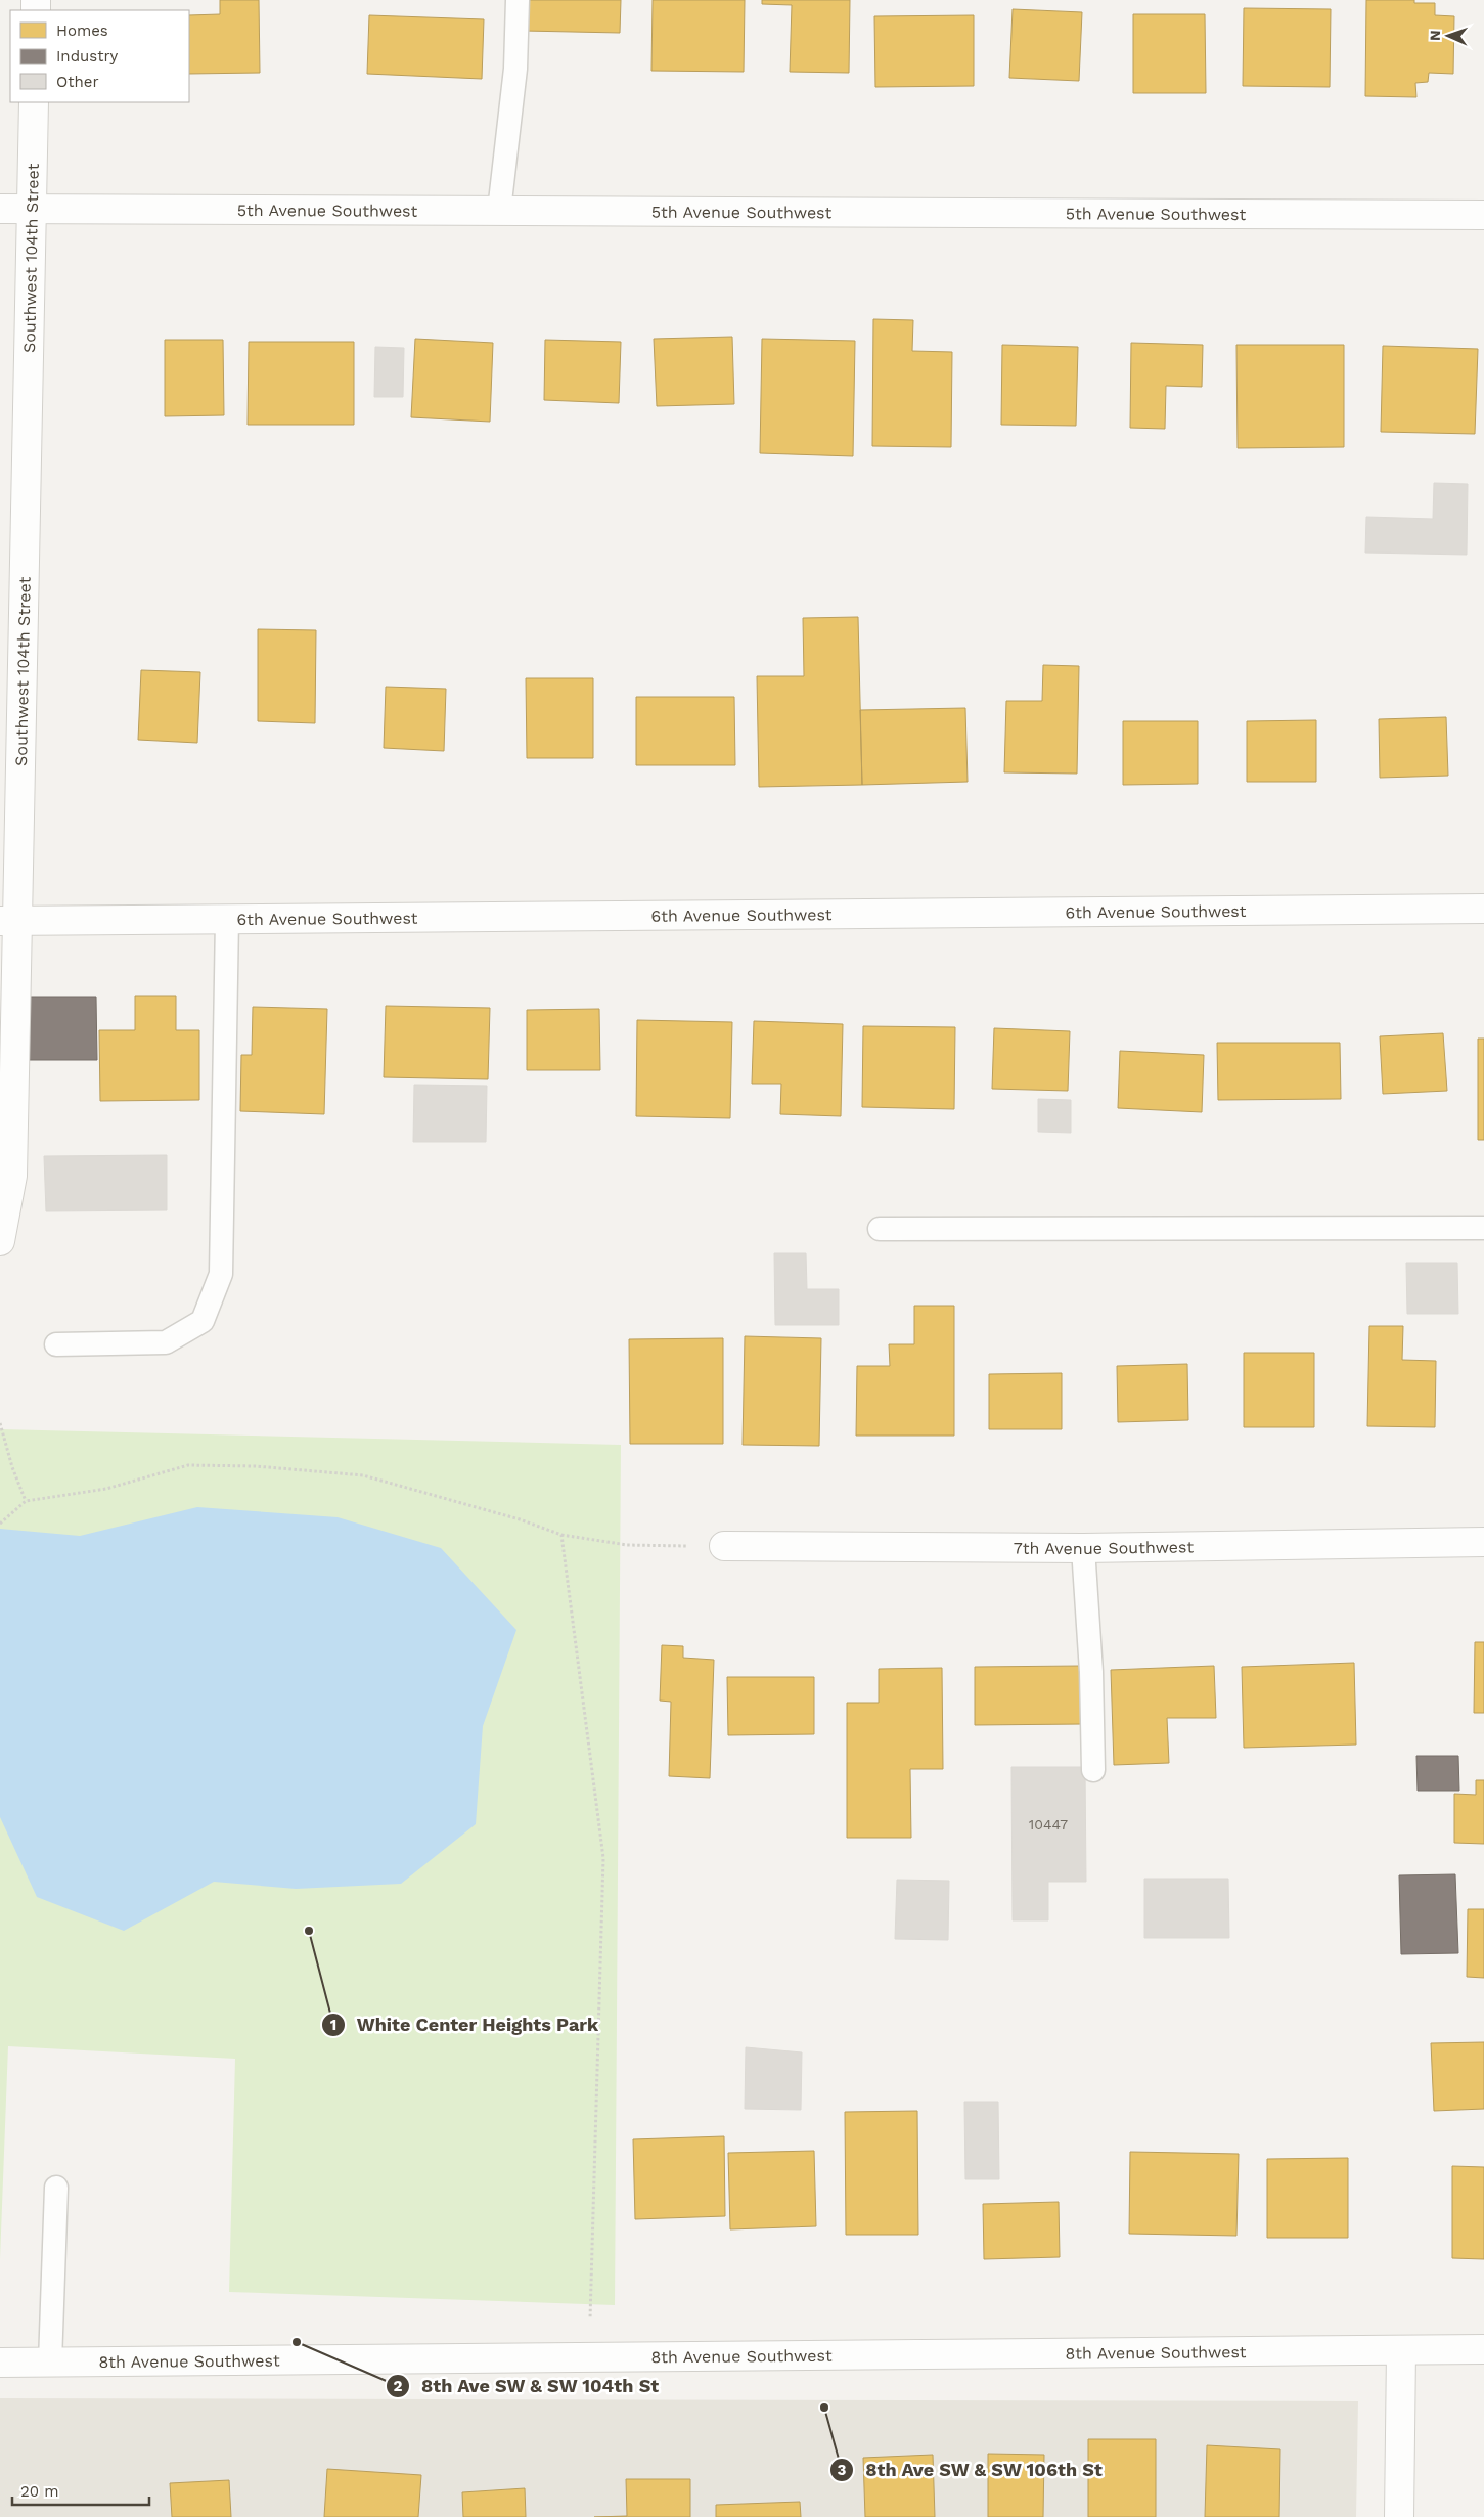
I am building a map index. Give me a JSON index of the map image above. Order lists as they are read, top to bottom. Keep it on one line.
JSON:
{"streets":{"street":["5th Avenue Southwest","Southwest 104th Street","6th Avenue Southwest","7th Avenue Southwest","8th Avenue Southwest"]},"crossings":[["5th Avenue Southwest","Southwest 104th Street"],["Southwest 104th Street","6th Avenue Southwest"]],"places":["White Center Heights Park","8th Ave SW & SW 104th St","8th Ave SW & SW 106th St"],"house_numbers":["10447"],"legend":["Homes","Industry","Other"],"scale_bar":"20 m","north":"left"}
